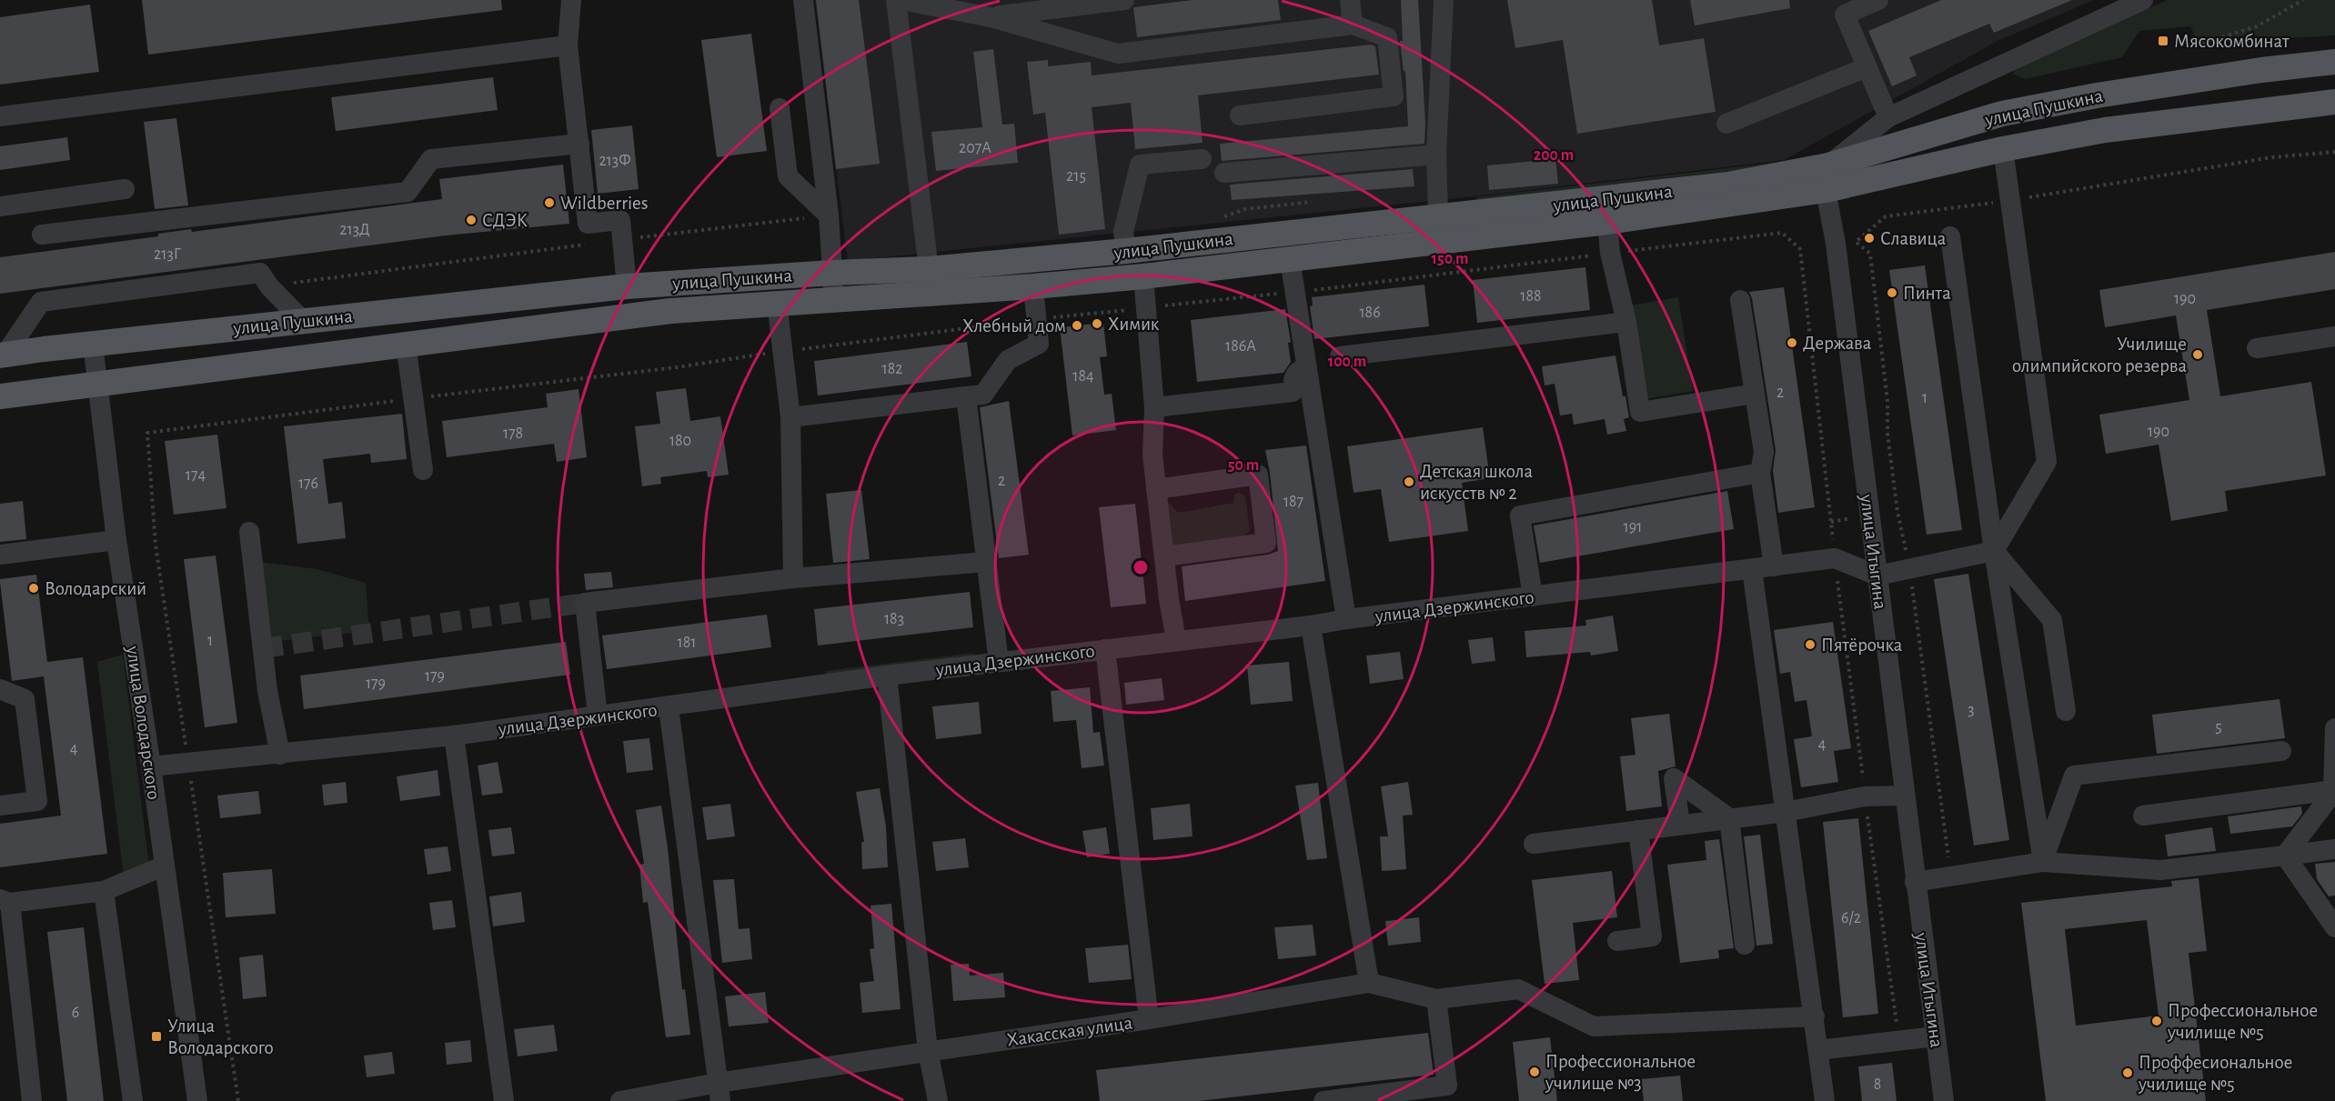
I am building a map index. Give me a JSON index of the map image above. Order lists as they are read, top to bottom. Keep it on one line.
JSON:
{"streets":{"main road":["улица Пушкина"],"street":["улица Итыгина","улица Дзержинского","улица Володарского","Хакасская улица"]},"crossings":[["улица Пушкина","улица Итыгина"],["улица Пушкина","улица Володарского"],["улица Итыгина","улица Дзержинского"],["улица Дзержинского","улица Володарского"]],"places":{"transit":["Мясокомбинат","Улица Володарского"],"other":["Wildberries","СДЭК","Славица","Пинта","Химик","Хлебный дом","Держава","Училище олимпийского резерва","Детская школа искусств № 2","Володарский","Пятёрочка","Профессиональное училище №5","Профессиональное училище №3","Проффесиональное училище №5"]},"house_numbers":["207А","213Ф","215","213Д","213Г","188","190","186","186А","182","184","2","1","190","178","180","174","2","176","187","191","183","1","181","179","179","3","5","4","4","6/2","6","8"],"rings":["200 m","150 m","100 m","50 m"]}
